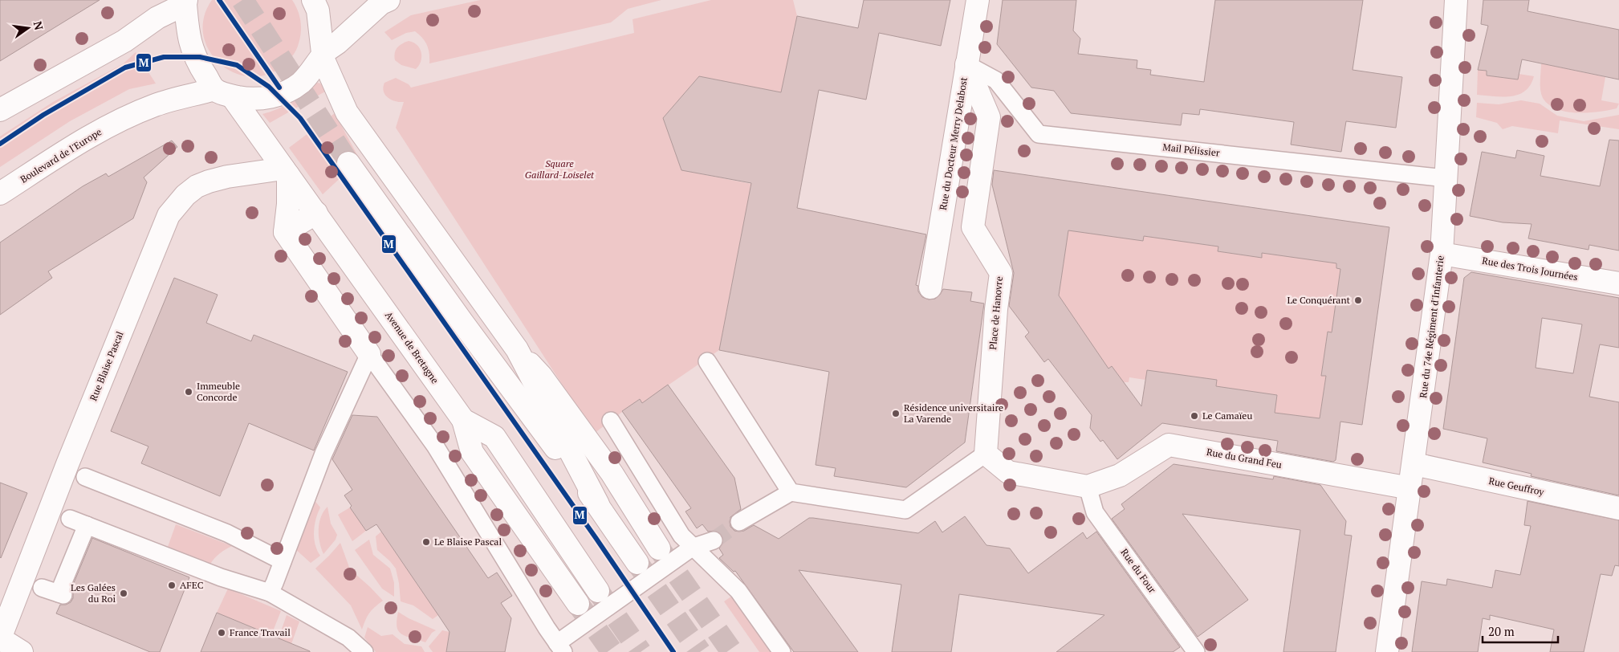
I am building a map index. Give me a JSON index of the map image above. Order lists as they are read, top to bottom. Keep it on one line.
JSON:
{"streets":{"street":["Rue du Docteur Merry Delabost","Mail Pélissier","Boulevard de l'Europe","Rue des Trois Journées","Place de Hanovre","Rue du 74e Régiment d'Infanterie","Avenue de Bretagne","Rue Blaise Pascal","Rue du Grand Feu","Rue Geuffroy","Rue du Four"]},"crossings":[["Rue du Docteur Merry Delabost","Mail Pélissier"],["Rue du Docteur Merry Delabost","Place de Hanovre"],["Mail Pélissier","Place de Hanovre"],["Mail Pélissier","Rue du 74e Régiment d'Infanterie"],["Boulevard de l'Europe","Avenue de Bretagne"],["Rue des Trois Journées","Rue du 74e Régiment d'Infanterie"],["Rue du 74e Régiment d'Infanterie","Rue du Grand Feu"],["Rue du 74e Régiment d'Infanterie","Rue Geuffroy"],["Avenue de Bretagne","Rue Blaise Pascal"],["Rue du Grand Feu","Rue du Four"]],"parks":["Square Gaillard-Loiselet"],"places":["Le Conquérant","Immeuble Concorde","Résidence universitaire La Varende","Le Camaïeu","Le Blaise Pascal","AFEC","Les Galées du Roi","France Travail"],"lines":["transit line M"],"scale_bar":"20 m","north":"right"}
